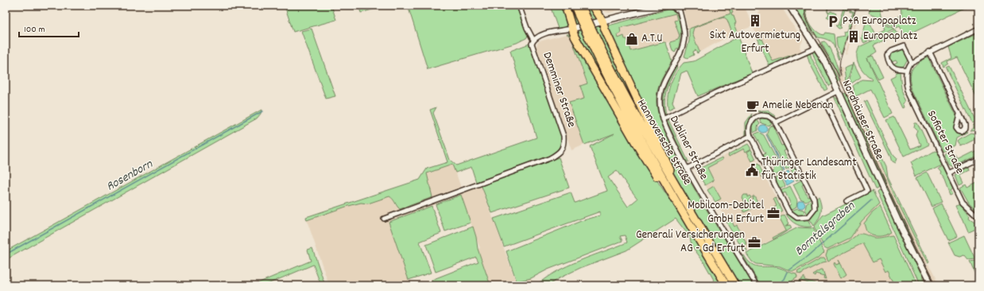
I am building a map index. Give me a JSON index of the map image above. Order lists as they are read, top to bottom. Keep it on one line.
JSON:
{"streets":{"highway":["Hannoversche Straße"],"main road":["Demminer Straße","Nordhäuser Straße"],"street":["Sofioter Straße","Dubliner Straße"]},"water":["Rosenborn","Borntalsgraben"],"places":{"building":["Sixt Autovermietung Erfurt","Europaplatz"],"parking":["P+R Europaplatz"],"shop":["A.T.U"],"cafe":["Amelie Nebenan"],"public building":["Thüringer Landesamt für Statistik"],"office":["Mobilcom-Debitel GmbH Erfurt","Generali Versicherungen AG - Gd Erfurt"]},"scale_bar":"100 m"}
